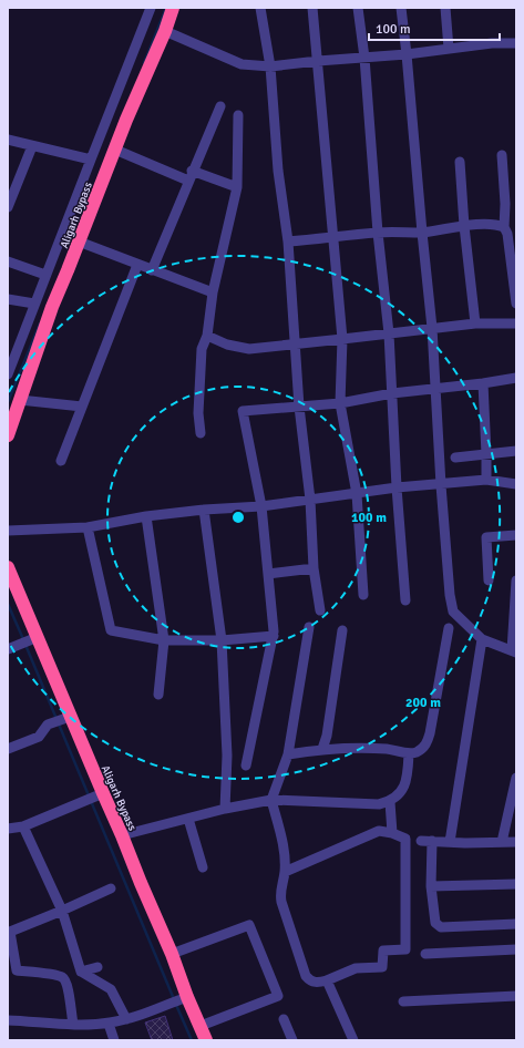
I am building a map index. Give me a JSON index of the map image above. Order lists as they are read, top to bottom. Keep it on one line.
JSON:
{"streets":{"highway":["Aligarh Bypass"]},"scale_bar":"100 m","rings":["100 m","200 m"]}
